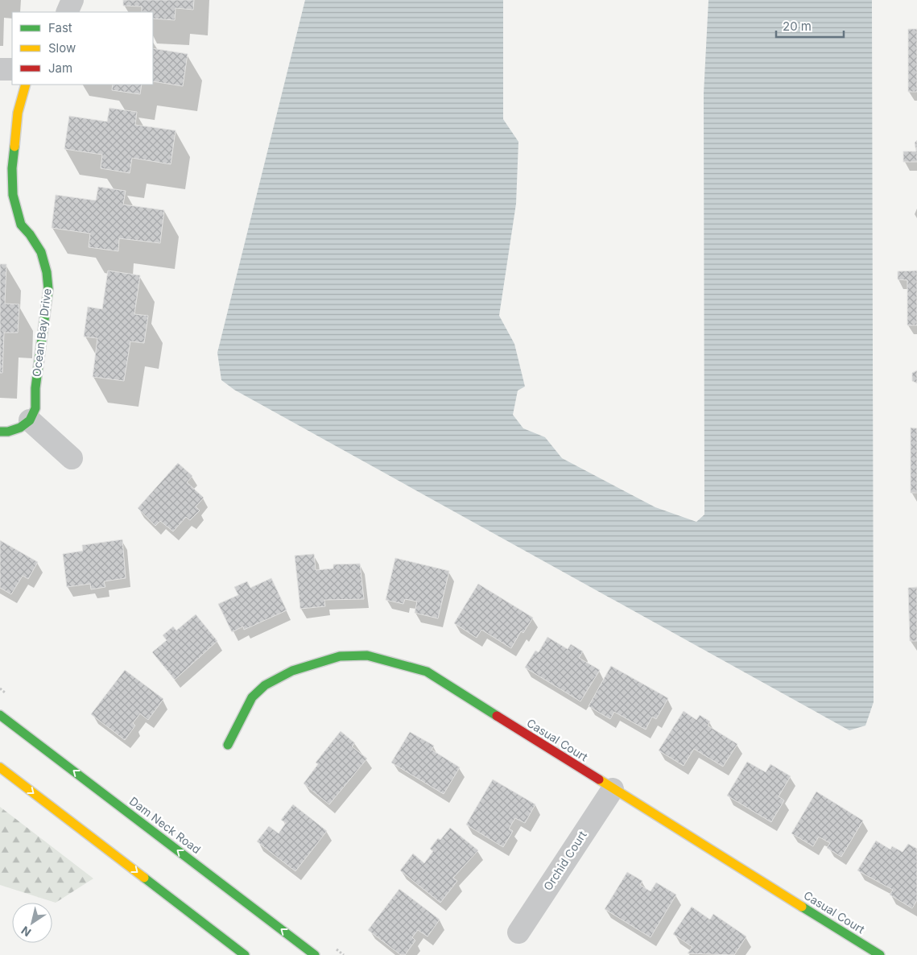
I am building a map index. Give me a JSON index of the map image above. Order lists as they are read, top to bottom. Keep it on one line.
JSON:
{"streets":{"street":["Ocean Bay Drive","Casual Court","Dam Neck Road","Orchid Court"]},"crossings":[["Casual Court","Orchid Court"]],"legend":["Fast","Slow","Jam"],"scale_bar":"20 m","north":"bottom left"}
